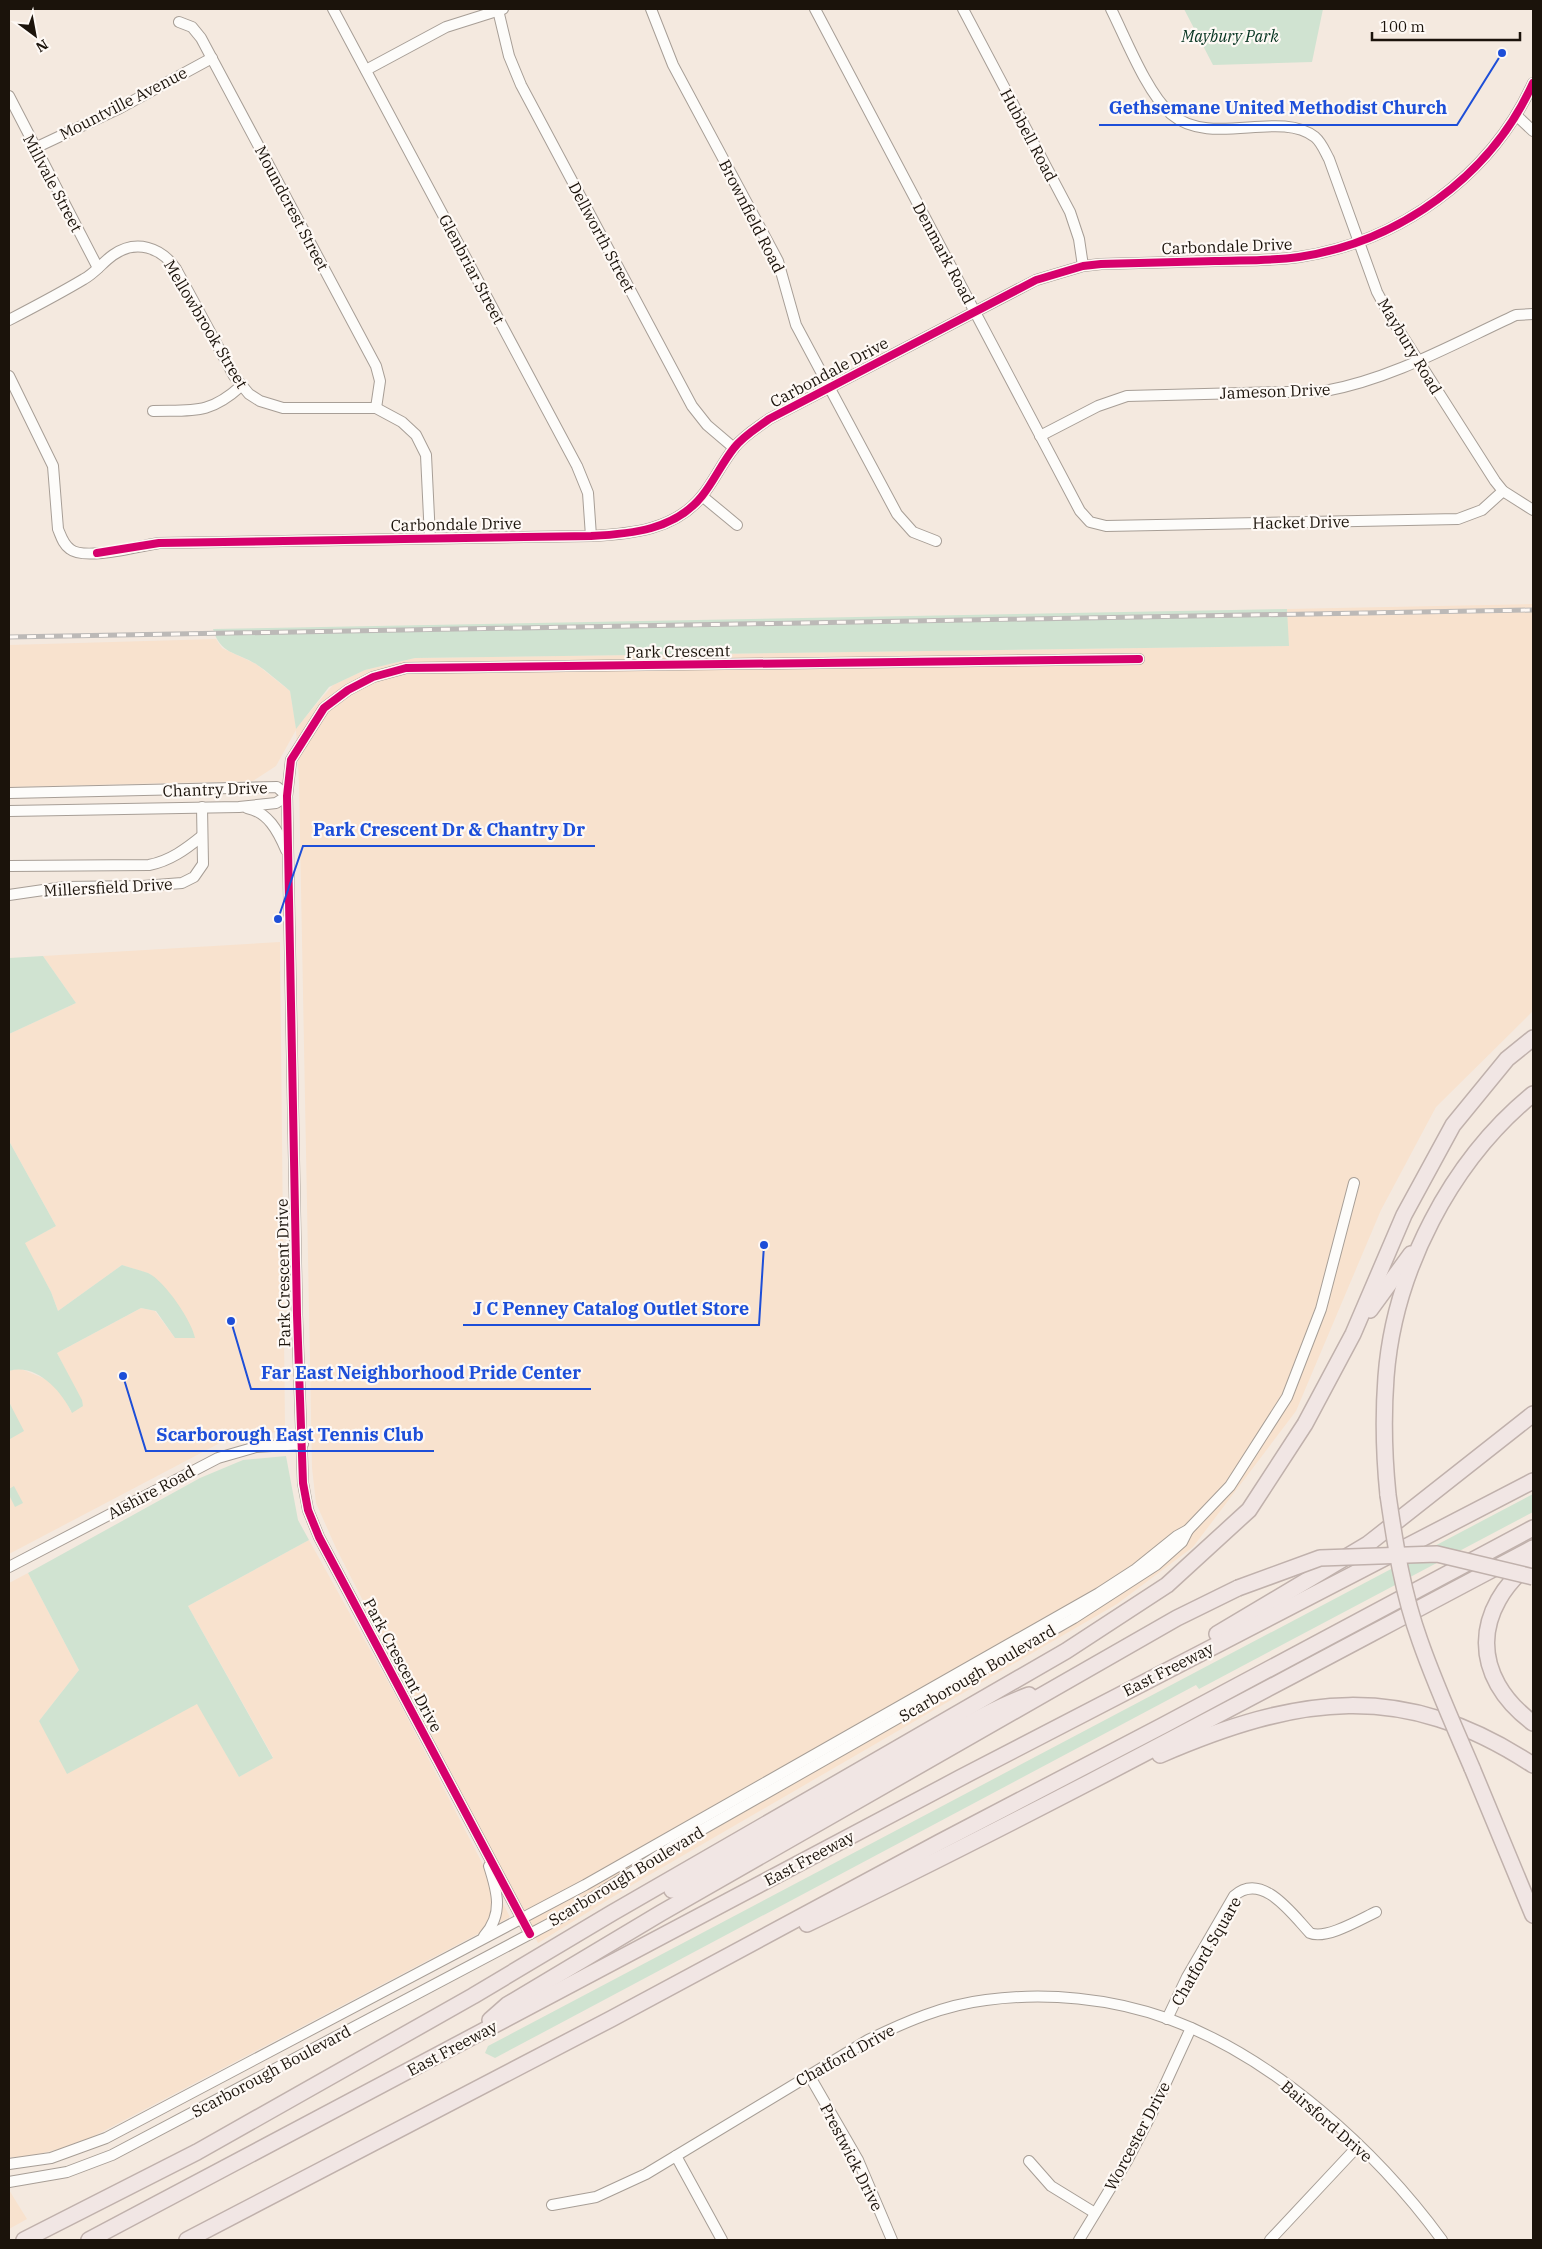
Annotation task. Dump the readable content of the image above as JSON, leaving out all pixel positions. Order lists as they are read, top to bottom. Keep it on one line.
{"streets":{"highway":["East Freeway"],"street":["Mountville Avenue","Hubbell Road","Millvale Street","Moundcrest Street","Brownfield Road","Dellworth Street","Carbondale Drive","Denmark Road","Glenbriar Street","Mellowbrook Street","Maybury Road","Jameson Drive","Hacket Drive","Park Crescent","Chantry Drive","Millersfield Drive","Park Crescent Drive","Alshire Road","Scarborough Boulevard","Chatford Square","Chatford Drive","Bairsford Drive","Worcester Drive","Prestwick Drive"]},"crossings":[["Mountville Avenue","Millvale Street"],["Mountville Avenue","Moundcrest Street"],["Hubbell Road","Carbondale Drive"],["Millvale Street","Mellowbrook Street"],["Moundcrest Street","Mellowbrook Street"],["Brownfield Road","Carbondale Drive"],["Dellworth Street","Carbondale Drive"],["Carbondale Drive","Denmark Road"],["Carbondale Drive","Glenbriar Street"],["Carbondale Drive","Mellowbrook Street"],["Carbondale Drive","Maybury Road"],["Denmark Road","Jameson Drive"],["Denmark Road","Hacket Drive"],["Maybury Road","Jameson Drive"],["Maybury Road","Hacket Drive"],["Park Crescent","Chantry Drive"],["Park Crescent","Park Crescent Drive"],["Chantry Drive","Millersfield Drive"],["Chantry Drive","Park Crescent Drive"],["Park Crescent Drive","Alshire Road"],["Park Crescent Drive","Scarborough Boulevard"],["Chatford Square","Chatford Drive"],["Chatford Drive","Bairsford Drive"],["Chatford Drive","Worcester Drive"],["Chatford Drive","Prestwick Drive"],["Bairsford Drive","Worcester Drive"]],"parks":["Maybury Park"],"places":["Gethsemane United Methodist Church","Park Crescent Dr & Chantry Dr","J C Penney Catalog Outlet Store","Far East Neighborhood Pride Center","Scarborough East Tennis Club"],"scale_bar":"100 m","north":"bottom right"}
